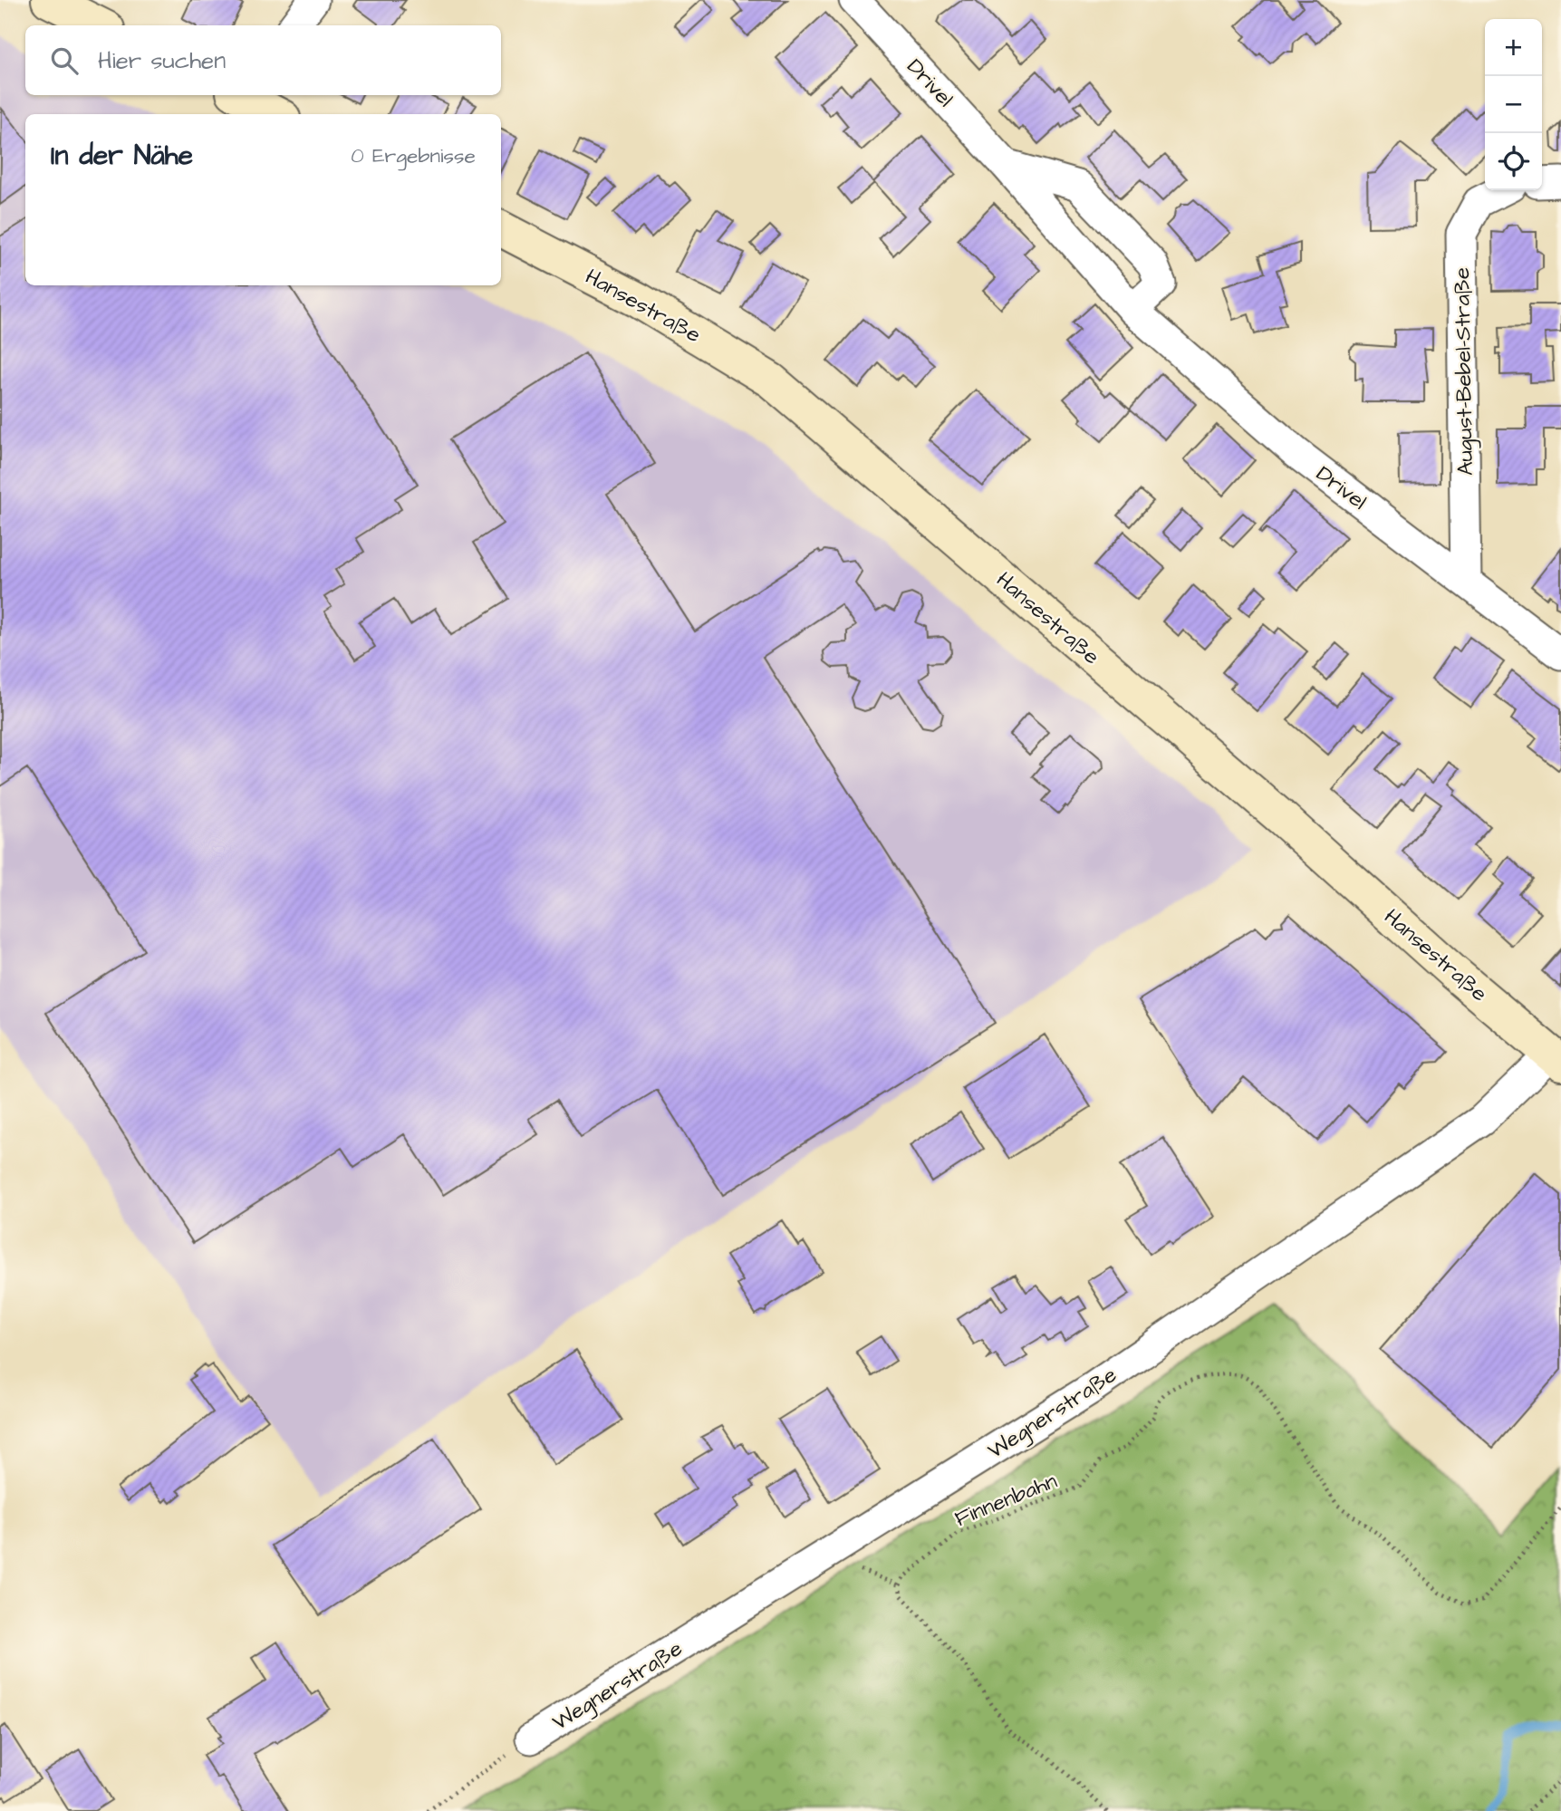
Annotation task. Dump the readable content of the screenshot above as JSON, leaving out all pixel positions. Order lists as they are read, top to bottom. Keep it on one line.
{"streets":{"street":["Drivel","Hansestraße","August-Bebel-Straße","Wegnerstraße"],"path":["Finnenbahn"]},"crossings":[["Drivel","August-Bebel-Straße"],["Hansestraße","Wegnerstraße"]],"page":{"map_buttons":["+","−"],"search":"Hier suchen","heading":["In der Nähe","0 Ergebnisse"]}}
